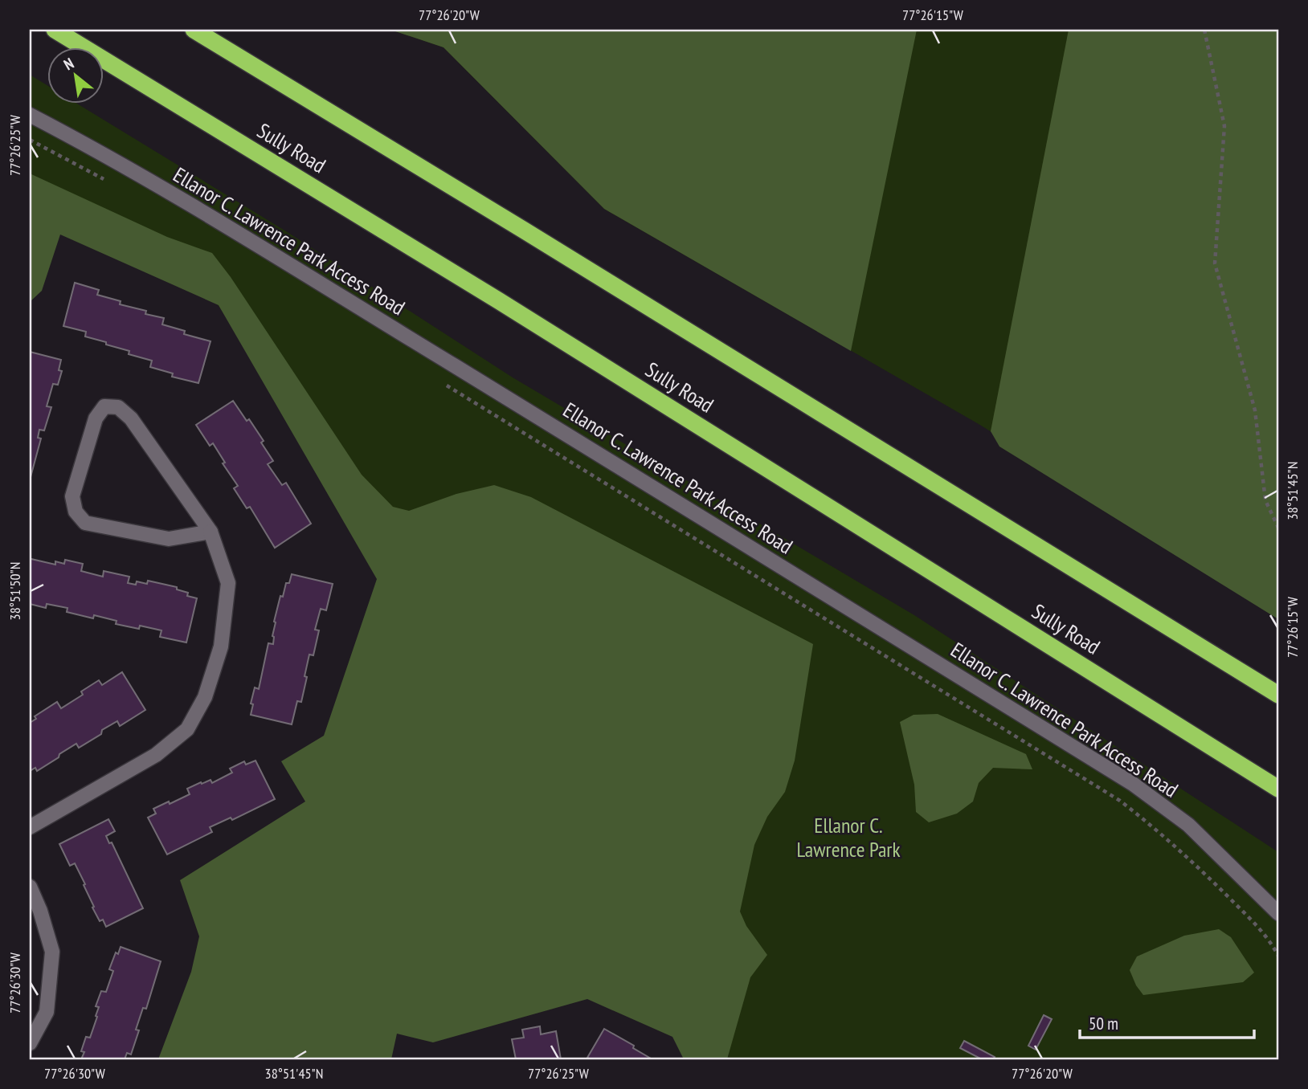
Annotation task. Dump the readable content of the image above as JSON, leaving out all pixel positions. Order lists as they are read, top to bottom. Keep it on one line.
{"streets":{"highway":["Sully Road"],"street":["Ellanor C. Lawrence Park Access Road"]},"parks":["Ellanor C. Lawrence Park"],"scale_bar":"50 m","north":"top left","coordinates":["77°26'20\"W","77°26'15\"W","77°26'25\"W","38°51'45\"N","38°51'50\"N","77°26'30\"W"]}
